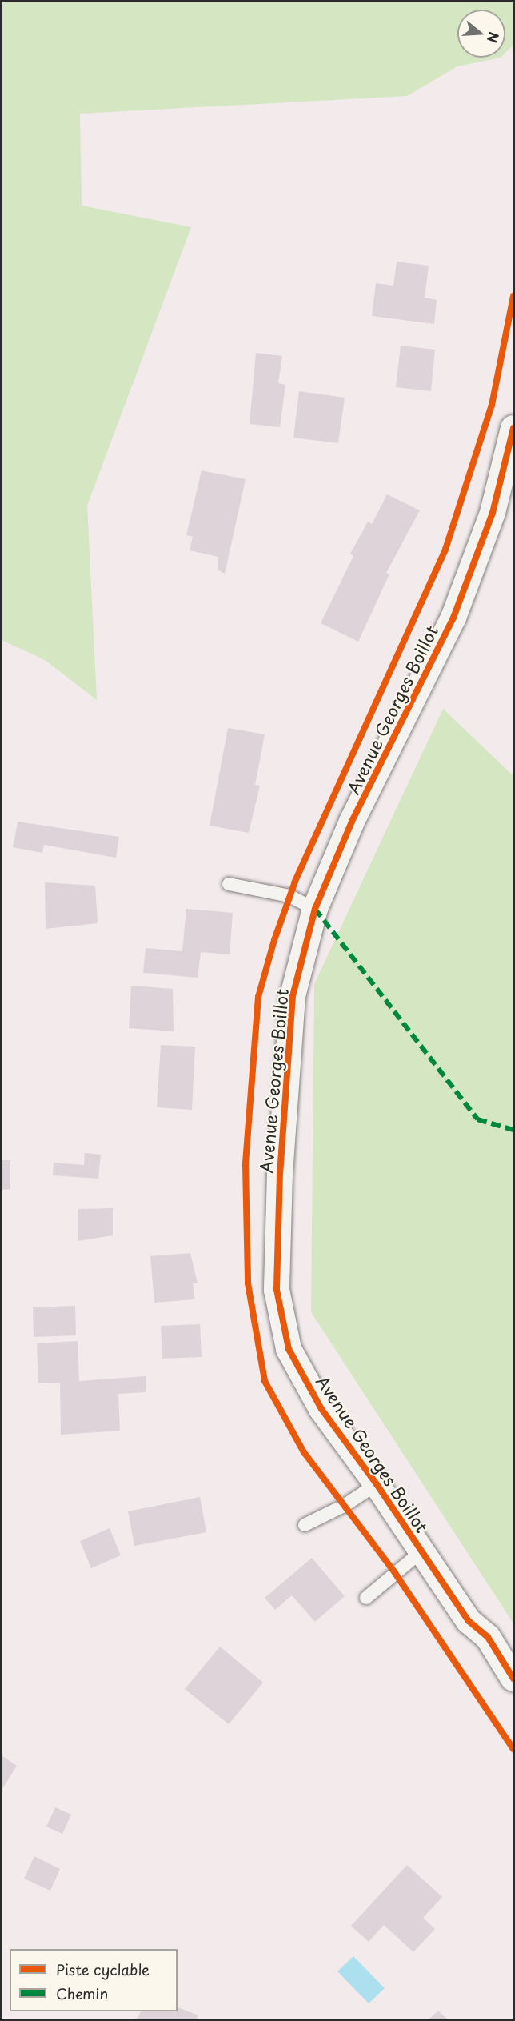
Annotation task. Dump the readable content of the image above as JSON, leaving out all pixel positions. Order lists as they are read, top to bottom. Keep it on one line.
{"streets":{"street":["Avenue Georges Boillot"]},"legend":["Piste cyclable","Chemin"],"north":"right"}
